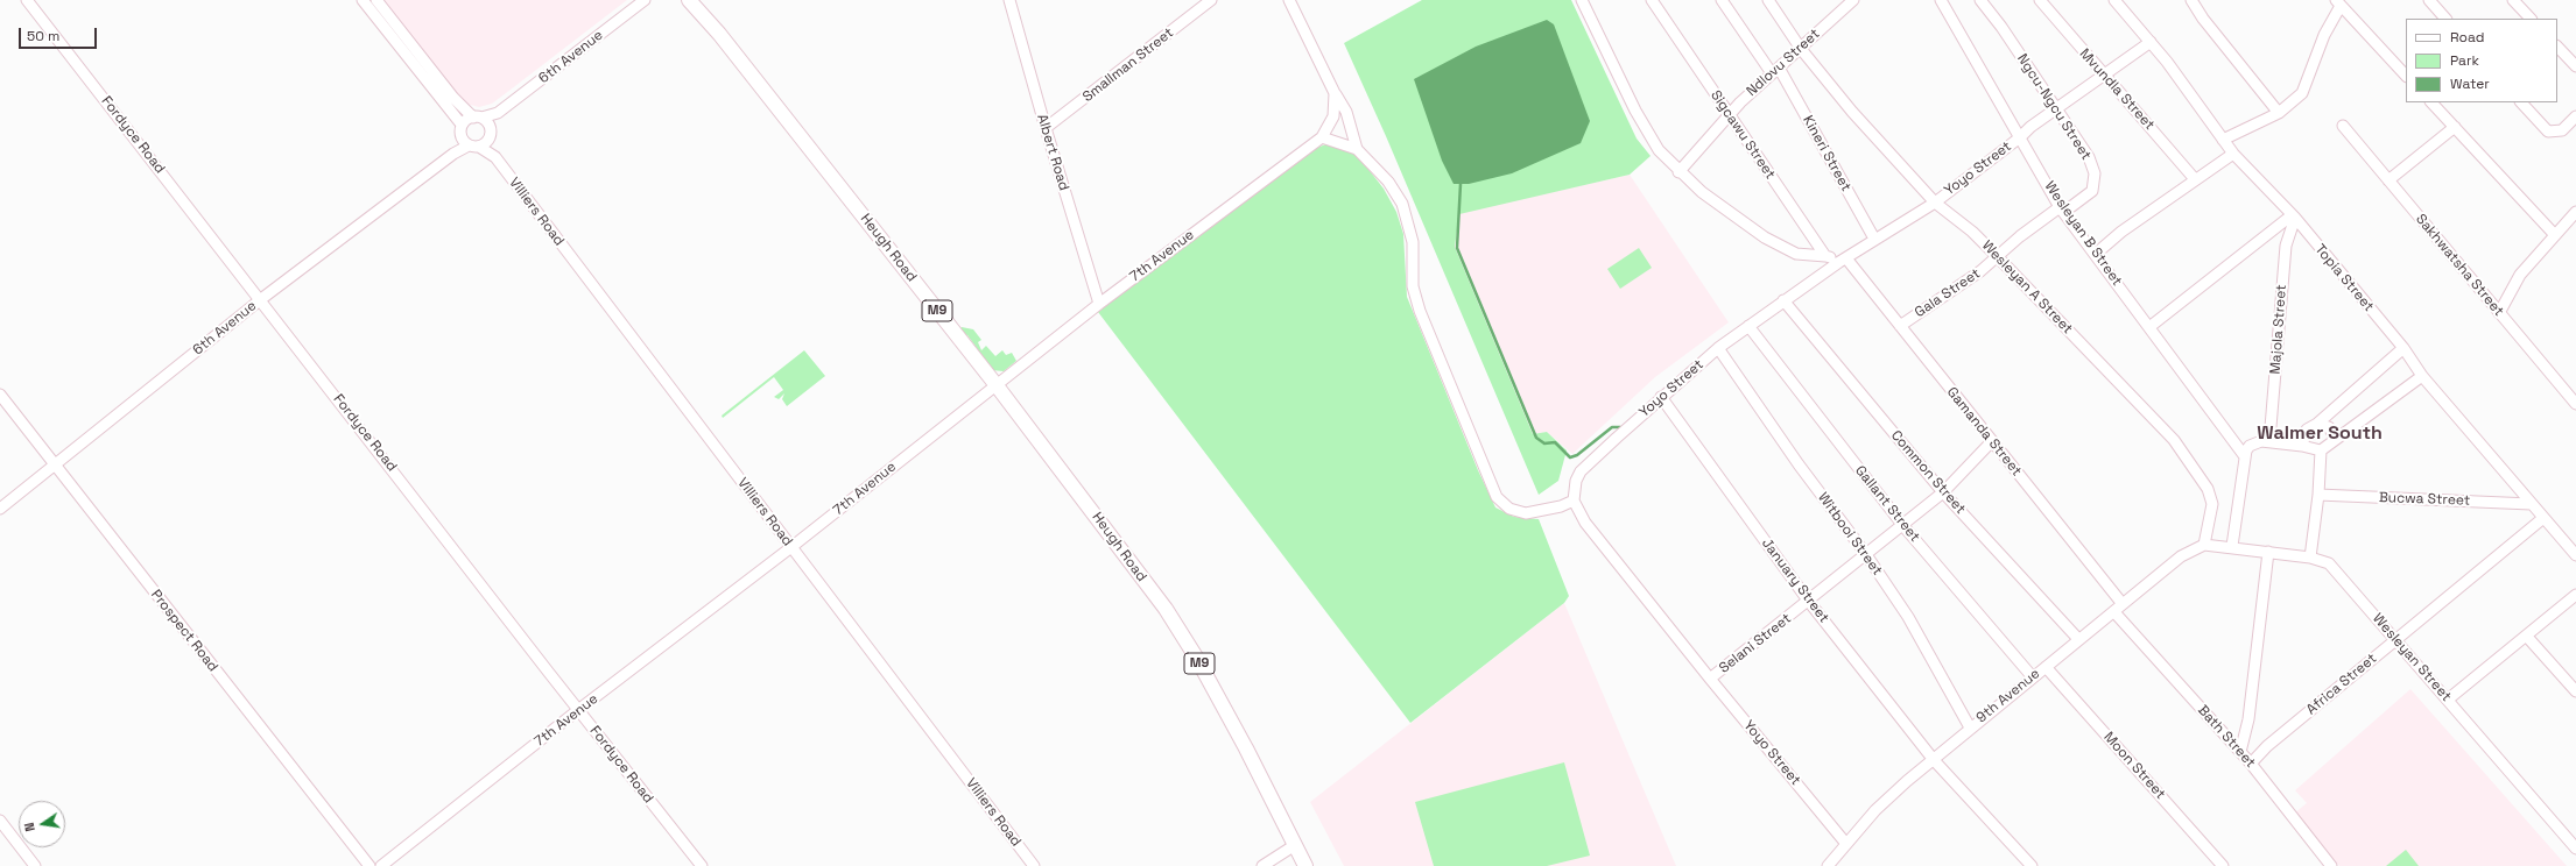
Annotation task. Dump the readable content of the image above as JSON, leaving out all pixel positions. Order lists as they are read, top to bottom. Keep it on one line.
{"streets":{"main road":["Heugh Road","M9"],"street":["6th Avenue","Ndlovu Street","Smallman Street","Mvundla Street","Ngcu-Ngcu Street","Fordyce Road","Sigcawu Street","Albert Road","Kineri Street","Yoyo Street","Villiers Road","Wesleyan B Street","7th Avenue","Sakhwatsha Street","Topia Street","Wesleyan A Street","Gala Street","Majola Street","Gamanda Street","Common Street","Bucwa Street","Gallant Street","Witbooi Street","January Street","Prospect Road","Selani Street","Wesleyan Street","Africa Street","9th Avenue","Bath Street","Moon Street"]},"crossings":[["6th Avenue","Fordyce Road"],["6th Avenue","Villiers Road"],["6th Avenue","Prospect Road"],["Ndlovu Street","Sigcawu Street"],["Ndlovu Street","Kineri Street"],["Ndlovu Street","Wesleyan A Street"],["Smallman Street","Albert Road"],["Mvundla Street","Yoyo Street"],["Ngcu-Ngcu Street","Yoyo Street"],["Ngcu-Ngcu Street","Wesleyan B Street"],["Ngcu-Ngcu Street","Gala Street"],["Fordyce Road","7th Avenue"],["Albert Road","7th Avenue"],["Kineri Street","Yoyo Street"],["Yoyo Street","Wesleyan B Street"],["Yoyo Street","Topia Street"],["Yoyo Street","Wesleyan A Street"],["Yoyo Street","Gamanda Street"],["Yoyo Street","Common Street"],["Yoyo Street","Gallant Street"],["Yoyo Street","Witbooi Street"],["Yoyo Street","January Street"],["Yoyo Street","Selani Street"],["Yoyo Street","9th Avenue"],["Villiers Road","7th Avenue"],["Wesleyan B Street","Gala Street"],["Heugh Road","7th Avenue"],["Topia Street","Majola Street"],["Topia Street","Bucwa Street"],["Topia Street","Africa Street"],["Wesleyan A Street","Gala Street"],["Wesleyan A Street","Wesleyan Street"],["Wesleyan A Street","9th Avenue"],["Gala Street","Gamanda Street"],["Gamanda Street","Selani Street"],["Gamanda Street","9th Avenue"],["Gamanda Street","Bath Street"],["Common Street","Selani Street"],["Common Street","9th Avenue"],["Gallant Street","Selani Street"],["Gallant Street","9th Avenue"],["Witbooi Street","Selani Street"],["Witbooi Street","9th Avenue"],["January Street","Selani Street"],["January Street","9th Avenue"],["Wesleyan Street","Africa Street"],["Wesleyan Street","9th Avenue"],["Africa Street","Bath Street"],["9th Avenue","Bath Street"],["9th Avenue","Moon Street"]],"districts":["Walmer South"],"legend":["Road","Park","Water"],"scale_bar":"50 m","north":"left"}
